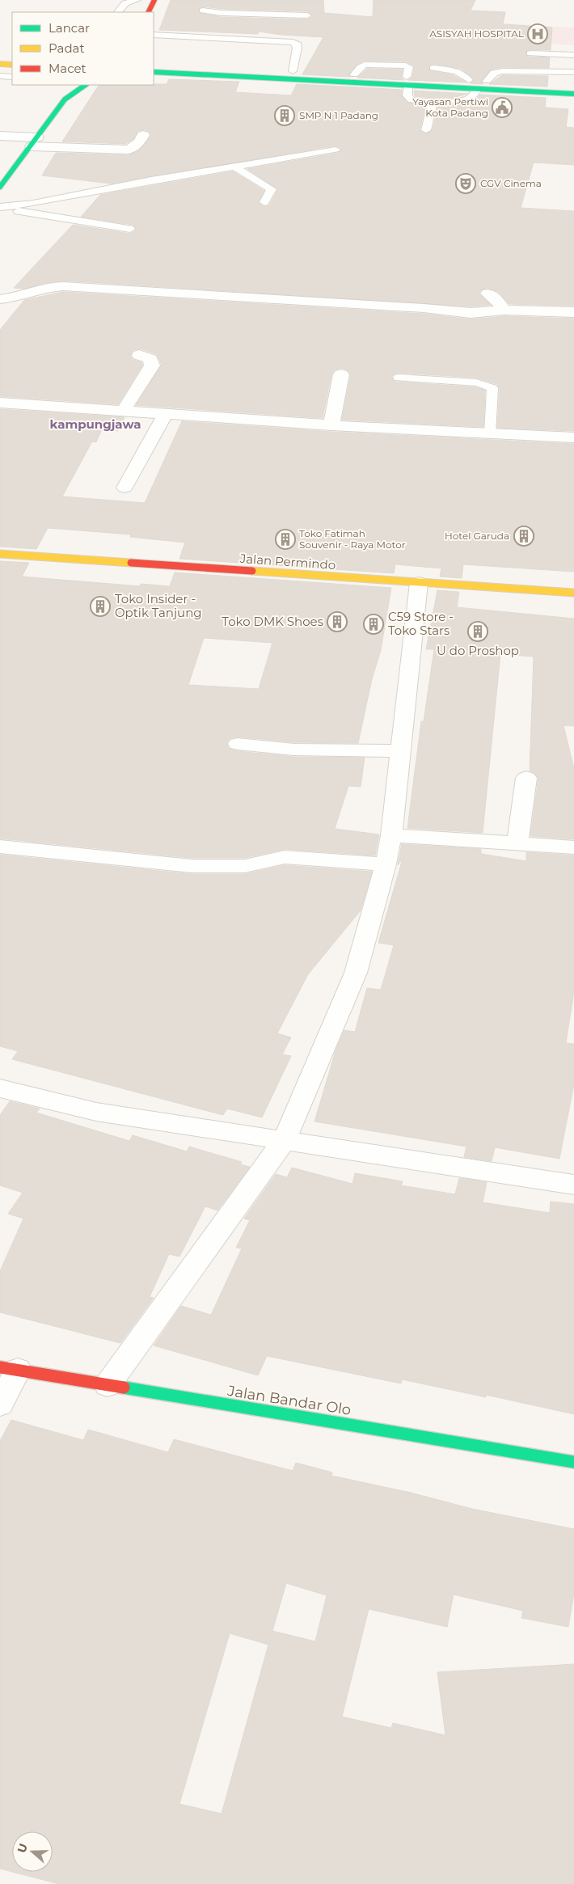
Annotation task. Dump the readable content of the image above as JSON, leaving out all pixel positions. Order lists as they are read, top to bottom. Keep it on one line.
{"streets":{"main road":["Jalan Permindo","Jalan Bandar Olo"]},"districts":["kampungjawa"],"places":{"hospital":["ASISYAH HOSPITAL"],"public building":["Yayasan Pertiwi Kota Padang"],"building":["SMP N 1 Padang","Hotel Garuda","Toko Fatimah Souvenir - Raya Motor","Toko Insider - Optik Tanjung","Toko DMK Shoes","C59 Store - Toko Stars","U do Proshop"],"theatre":["CGV Cinema"]},"legend":["Lancar","Padat","Macet"],"north":"left"}
